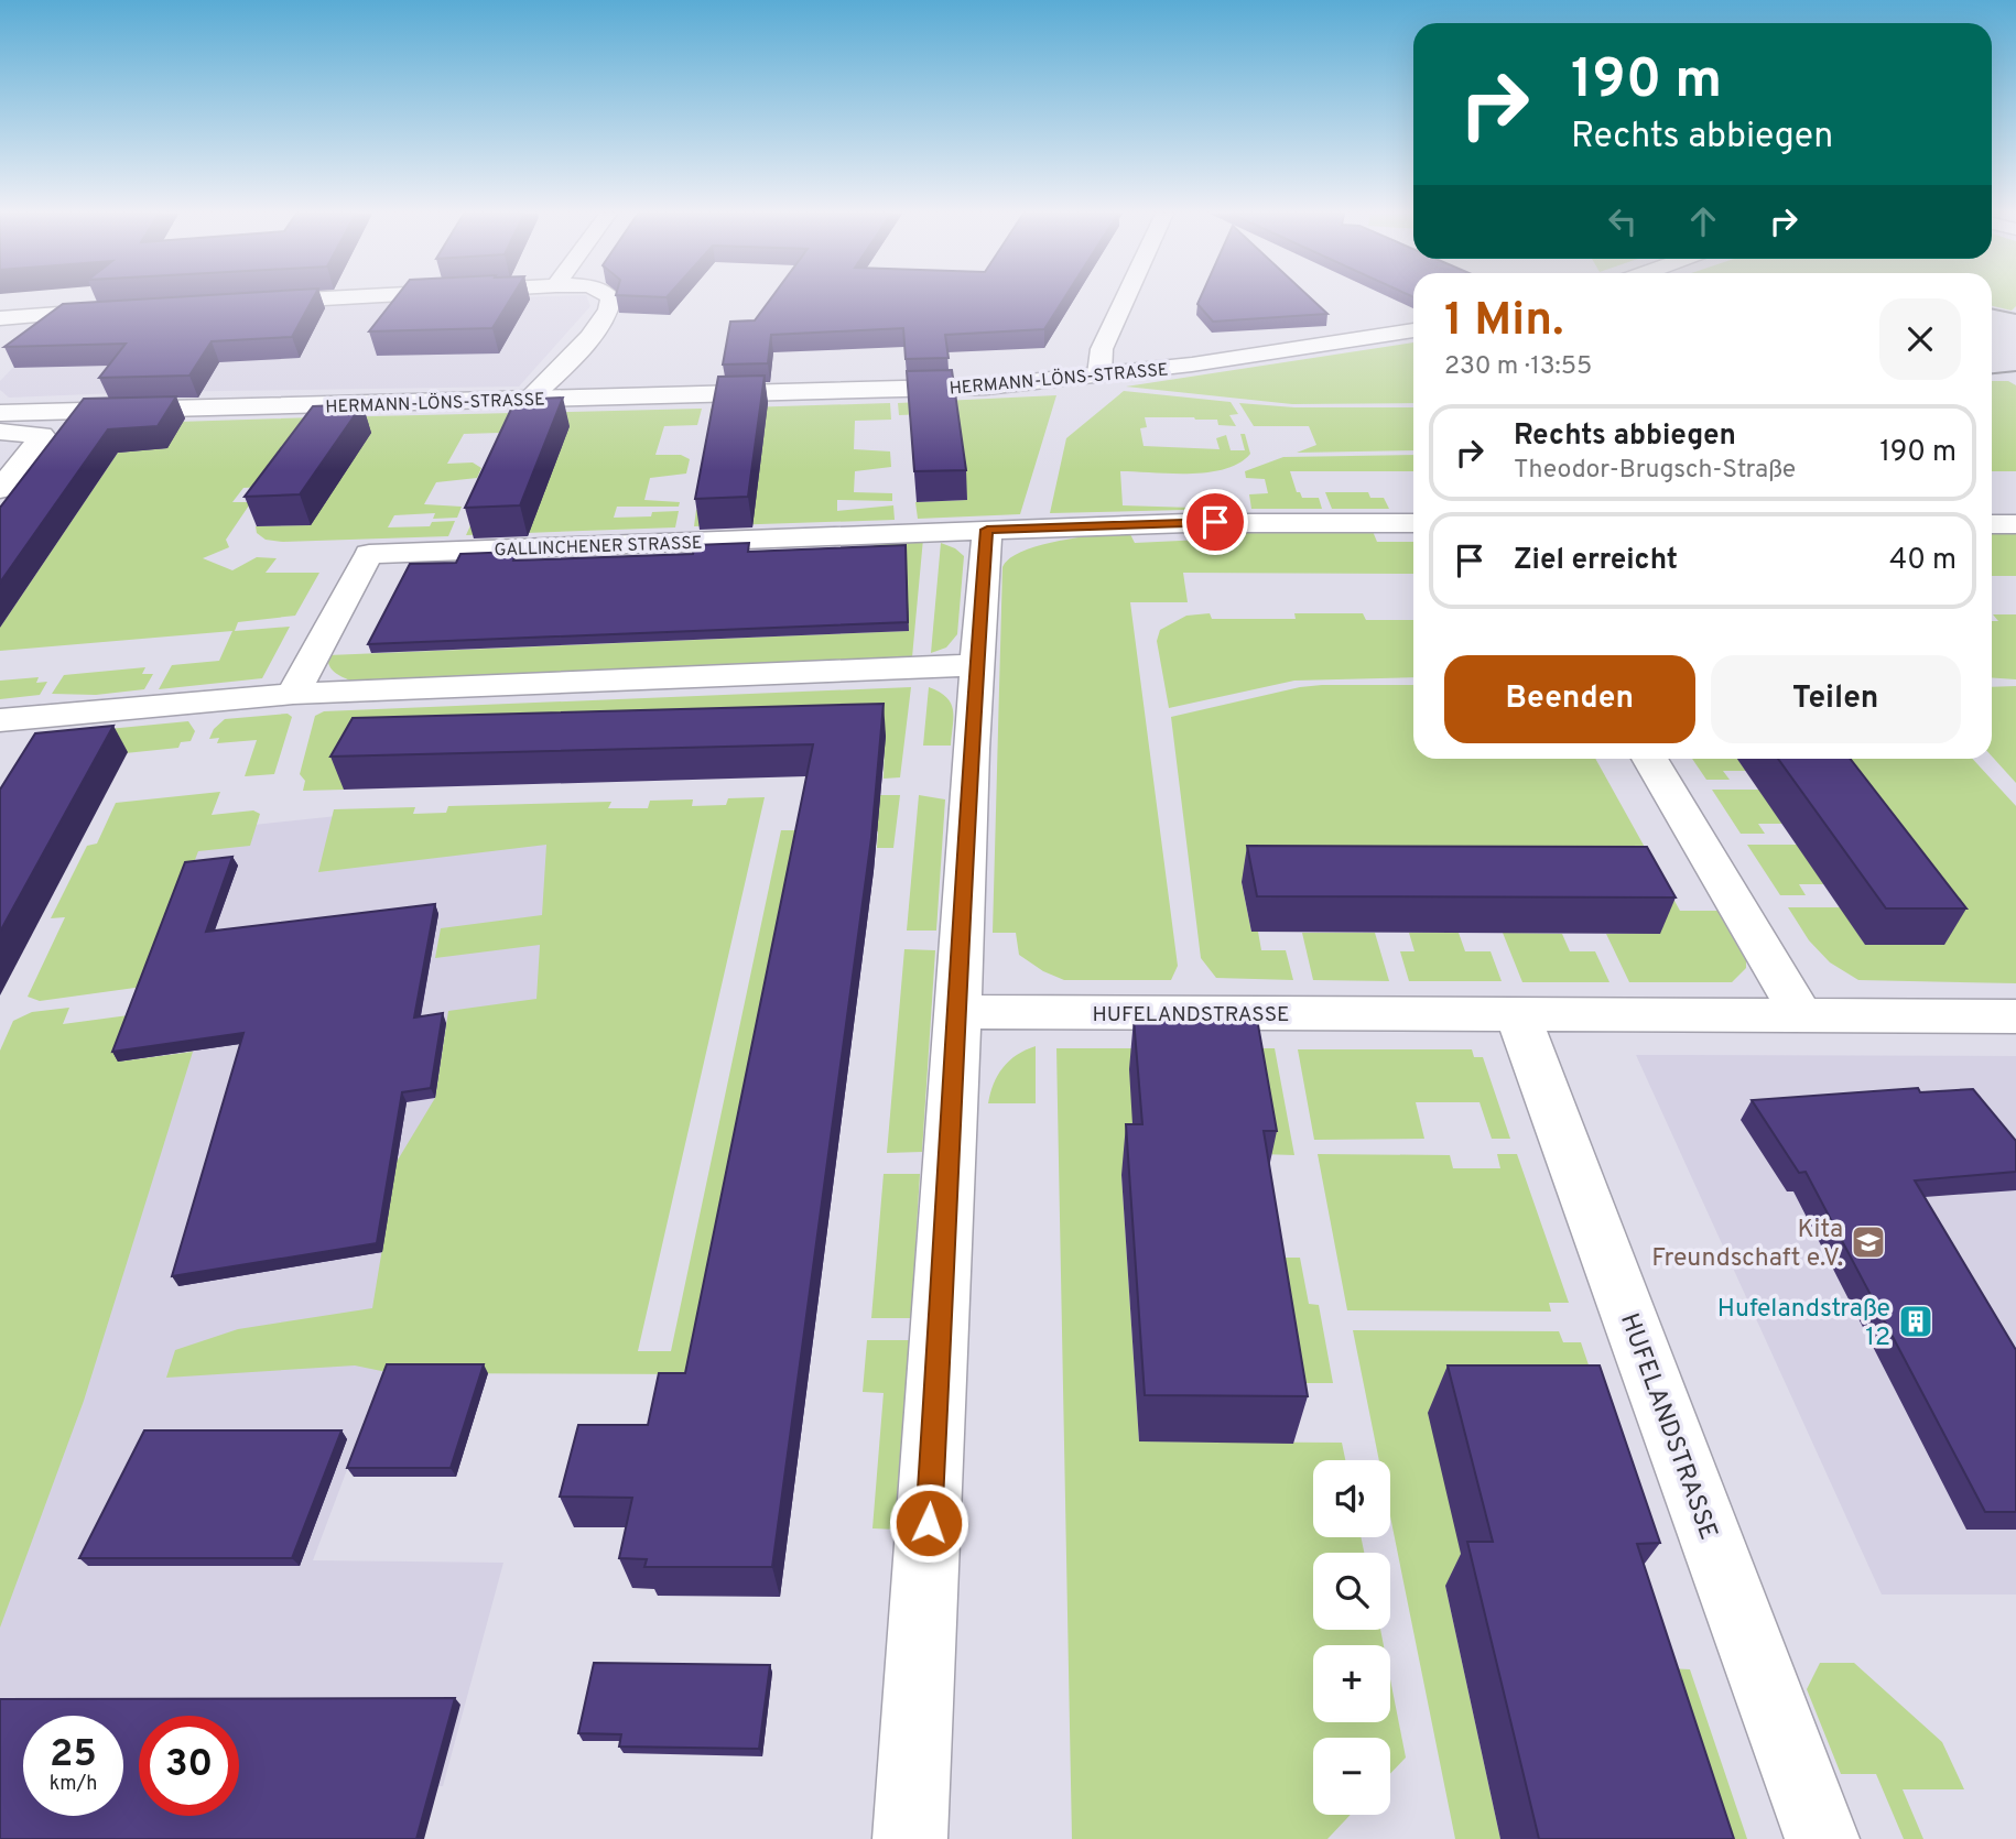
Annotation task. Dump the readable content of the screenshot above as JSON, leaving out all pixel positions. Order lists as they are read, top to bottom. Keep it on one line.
{"streets":{"street":["HERMANN-LÖNS-STRASSE","GALLINCHENER STRASSE","HUFELANDSTRASSE"]},"places":{"school or university":["Kita Freundschaft e.V."],"building":["Hufelandstraße 12"]},"page":{"turn":["190 m","Rechts abbiegen"],"heading":["1 Min.","230 m · 13:55"],"list":[{"name":"Rechts abbiegen","note":"Theodor-Brugsch-Straße","value":"190 m"},{"name":"Ziel erreicht","value":"40 m"}],"buttons":["Beenden","Teilen"],"map_buttons":["+","−"],"speed":"25 km/h","limit":"30"}}
